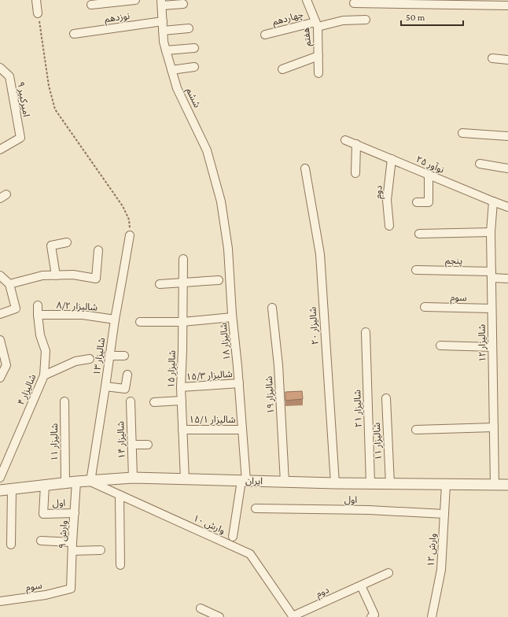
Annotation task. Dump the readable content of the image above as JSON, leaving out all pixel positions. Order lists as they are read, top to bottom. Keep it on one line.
{"streets":{"street":["نوزدهم","چهاردهم","هفتم","ششم","امیرکبیر ۹","نوآور ۲۵","دوم","پنجم","سوم","شالیزار ۸/۲","شالیزار ۲۰","شالیزار ۱۸","شالیزار ۱۲","شالیزار ۱۳","شالیزار ۱۵","شالیزار ۱۵/۳","شالیزار ۴","شالیزار ۱۹","شالیزار ۲۱","شالیزار ۱۵/۱","شالیزار ۱۴","شالیزار ۱۱","ایران","اول","وارش ۱۰","وارش ۹","وارش ۱۲"]},"crossings":[["نوزدهم","ششم"],["چهاردهم","هفتم"],["ششم","شالیزار ۱۸"],["نوآور ۲۵","دوم"],["نوآور ۲۵","شالیزار ۱۲"],["دوم","وارش ۱۰"],["پنجم","شالیزار ۱۲"],["سوم","شالیزار ۱۲"],["سوم","وارش ۹"],["شالیزار ۸/۲","شالیزار ۱۳"],["شالیزار ۸/۲","شالیزار ۴"],["شالیزار ۲۰","ایران"],["شالیزار ۱۸","شالیزار ۱۵/۳"],["شالیزار ۱۸","شالیزار ۱۵/۱"],["شالیزار ۱۸","ایران"],["شالیزار ۱۲","ایران"],["شالیزار ۱۳","ایران"],["شالیزار ۱۳","وارش ۱۰"],["شالیزار ۱۵","شالیزار ۱۵/۳"],["شالیزار ۱۵","شالیزار ۱۵/۱"],["شالیزار ۱۵","ایران"],["شالیزار ۱۹","ایران"],["شالیزار ۲۱","ایران"],["شالیزار ۱۴","ایران"],["شالیزار ۱۱","ایران"],["ایران","اول"],["ایران","وارش ۱۰"],["ایران","وارش ۹"],["ایران","وارش ۱۲"],["اول","وارش ۹"],["اول","وارش ۱۲"]],"scale_bar":"50 m"}
